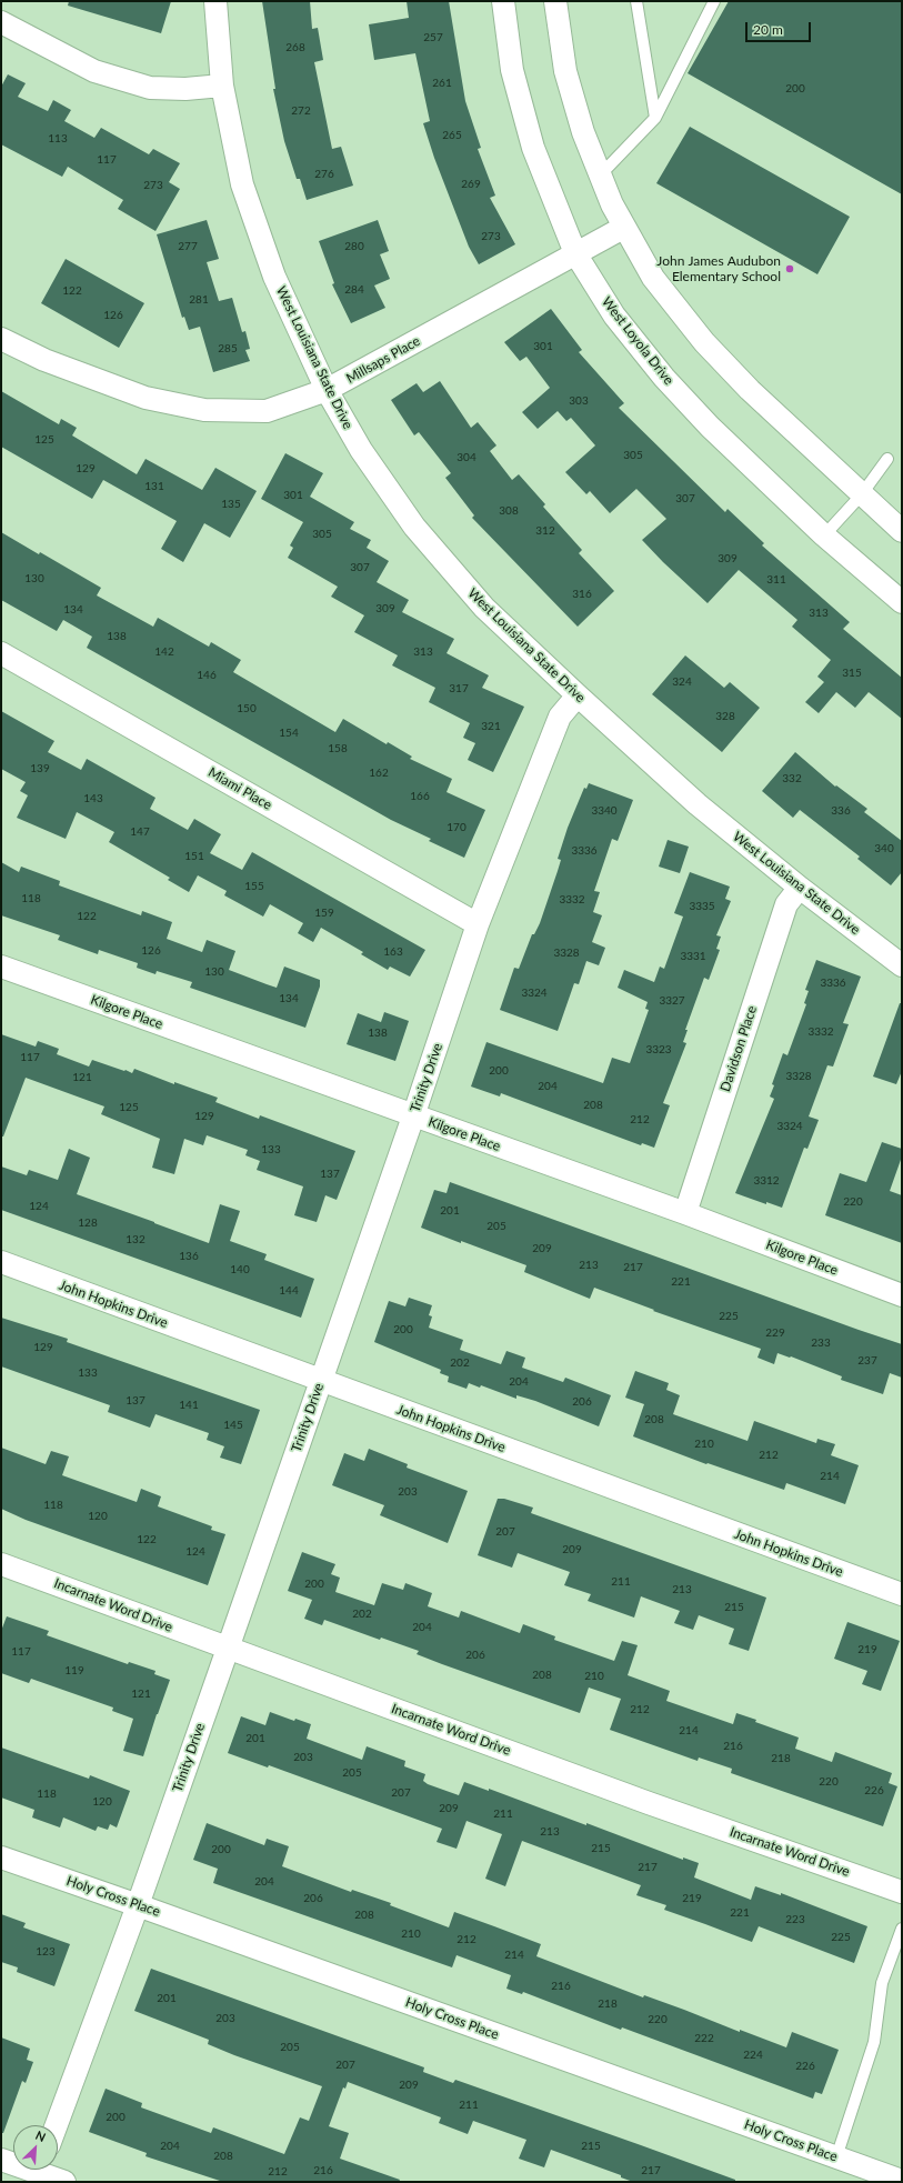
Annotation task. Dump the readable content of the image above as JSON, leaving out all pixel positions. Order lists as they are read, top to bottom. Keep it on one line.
{"streets":{"street":["West Loyola Drive","West Louisiana State Drive","Millsaps Place","Miami Place","Kilgore Place","Davidson Place","Trinity Drive","John Hopkins Drive","Incarnate Word Drive","Holy Cross Place"]},"crossings":[["West Loyola Drive","Millsaps Place"],["West Louisiana State Drive","Millsaps Place"],["West Louisiana State Drive","Davidson Place"],["West Louisiana State Drive","Trinity Drive"],["Miami Place","Trinity Drive"],["Kilgore Place","Davidson Place"],["Kilgore Place","Trinity Drive"],["Trinity Drive","John Hopkins Drive"],["Trinity Drive","Incarnate Word Drive"],["Trinity Drive","Holy Cross Place"]],"places":["John James Audubon Elementary School"],"house_numbers":["257","268","261","200","272","265","113","117","276","269","273","273","277","280","284","122","281","126","301","285","303","125","305","304","129","131","301","307","135","308","312","305","309","307","130","311","316","309","134","313","138","142","313","315","146","324","317","150","328","321","154","158","139","162","332","166","143","3340","336","170","147","340","3336","151","155","118","3332","3335","159","122","126","163","3328","3331","130","3336","3324","134","3327","3332","138","3323","117","200","3328","121","204","208","125","129","212","3324","133","137","3312","220","124","201","128","205","132","209","136","213","217","140","221","144","225","200","229","233","129","237","202","133","204","137","206","141","208","145","210","212","214","203","118","120","207","122","209","124","211","200","213","215","202","204","219","117","206","119","208","210","121","212","214","201","216","203","218","205","220","226","207","118","120","209","211","213","215","200","217","204","206","219","221","208","223","210","225","212","123","214","216","201","218","203","220","222","205","224","207","226","209","211","200","204","215","208","216","217","212"],"scale_bar":"20 m","north":"top right"}
